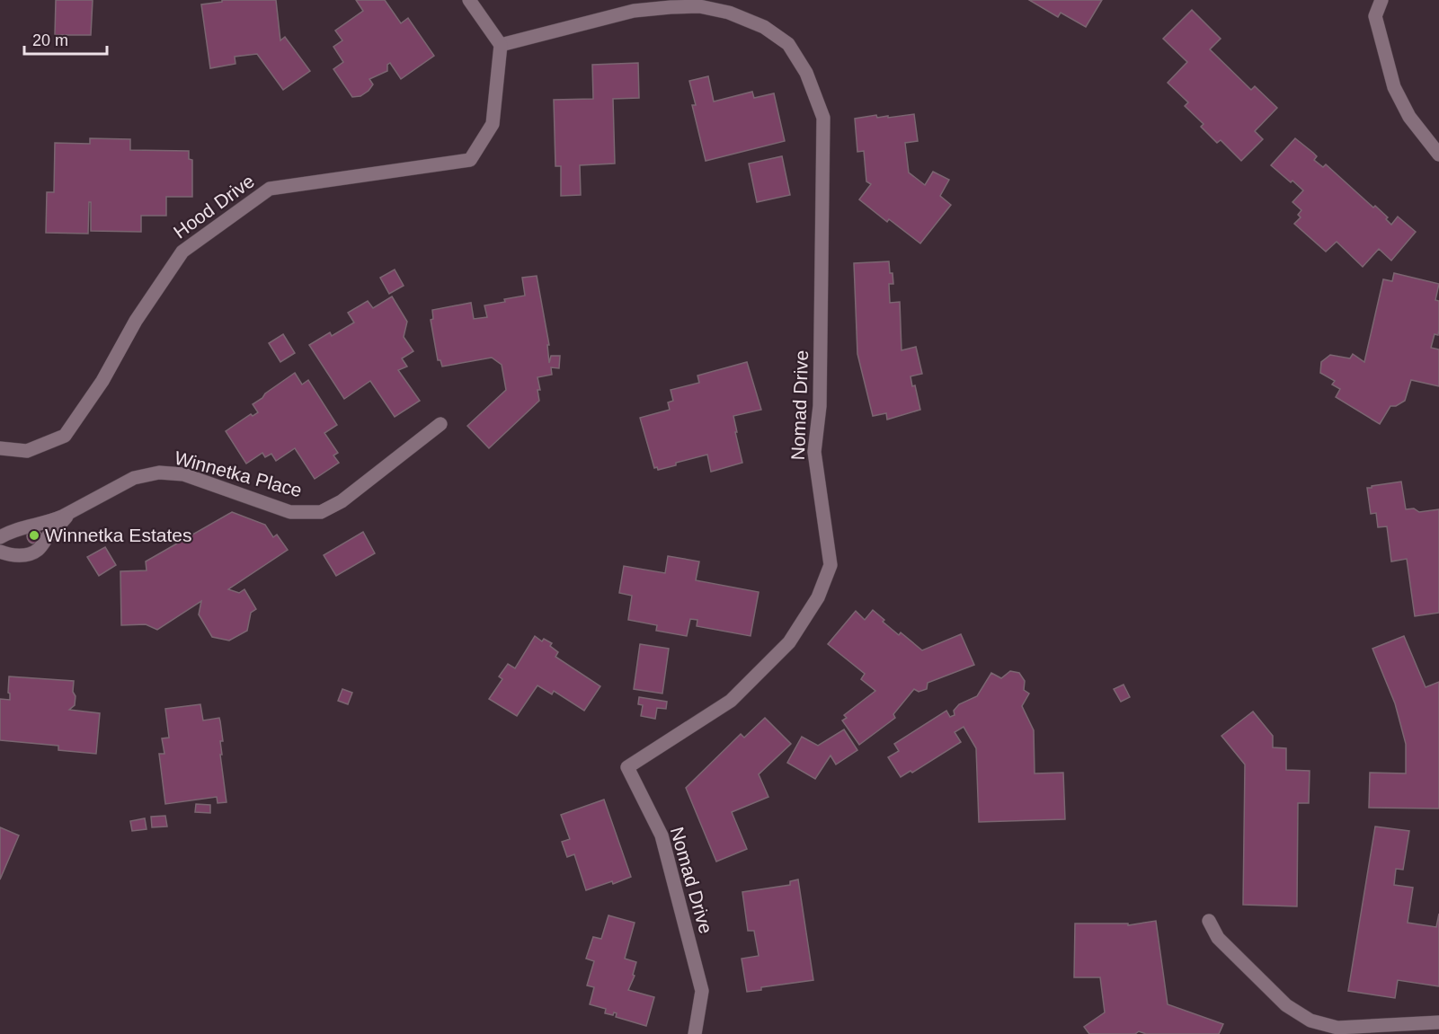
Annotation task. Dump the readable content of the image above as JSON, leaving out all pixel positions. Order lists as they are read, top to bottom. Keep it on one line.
{"streets":{"street":["Hood Drive","Nomad Drive","Winnetka Place"]},"crossings":[["Hood Drive","Nomad Drive"]],"places":["Winnetka Estates"],"scale_bar":"20 m"}
